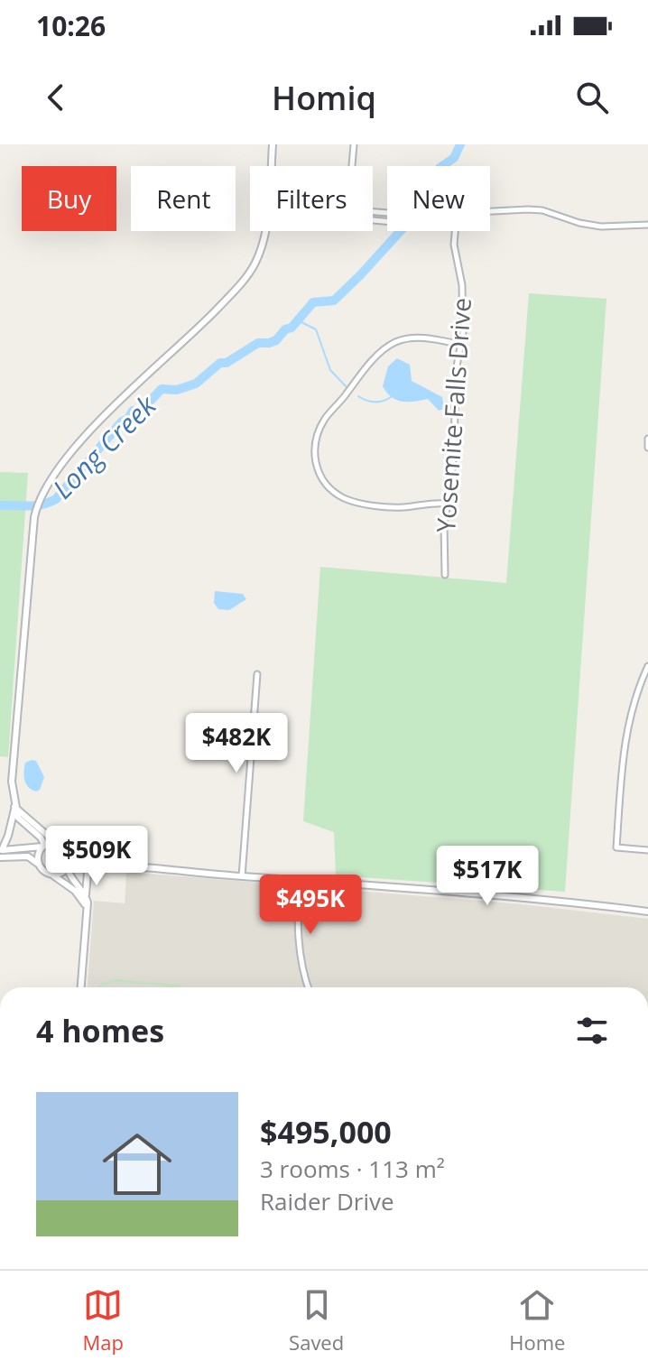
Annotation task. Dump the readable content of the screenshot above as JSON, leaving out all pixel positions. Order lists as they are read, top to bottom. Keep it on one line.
{"streets":{"street":["Yosemite Falls Drive"]},"water":["Long Creek"],"page":{"status":"10:26","header":"Homiq","chip":["Buy","Rent","Filters","New"],"price":["$482K","$509K","$517K","$495K"],"heading":"4 homes","list":[{"name":"$495,000","note":"3 rooms · 113 m² · Raider Drive"}],"tabs":["Map","Saved","Home"]}}
